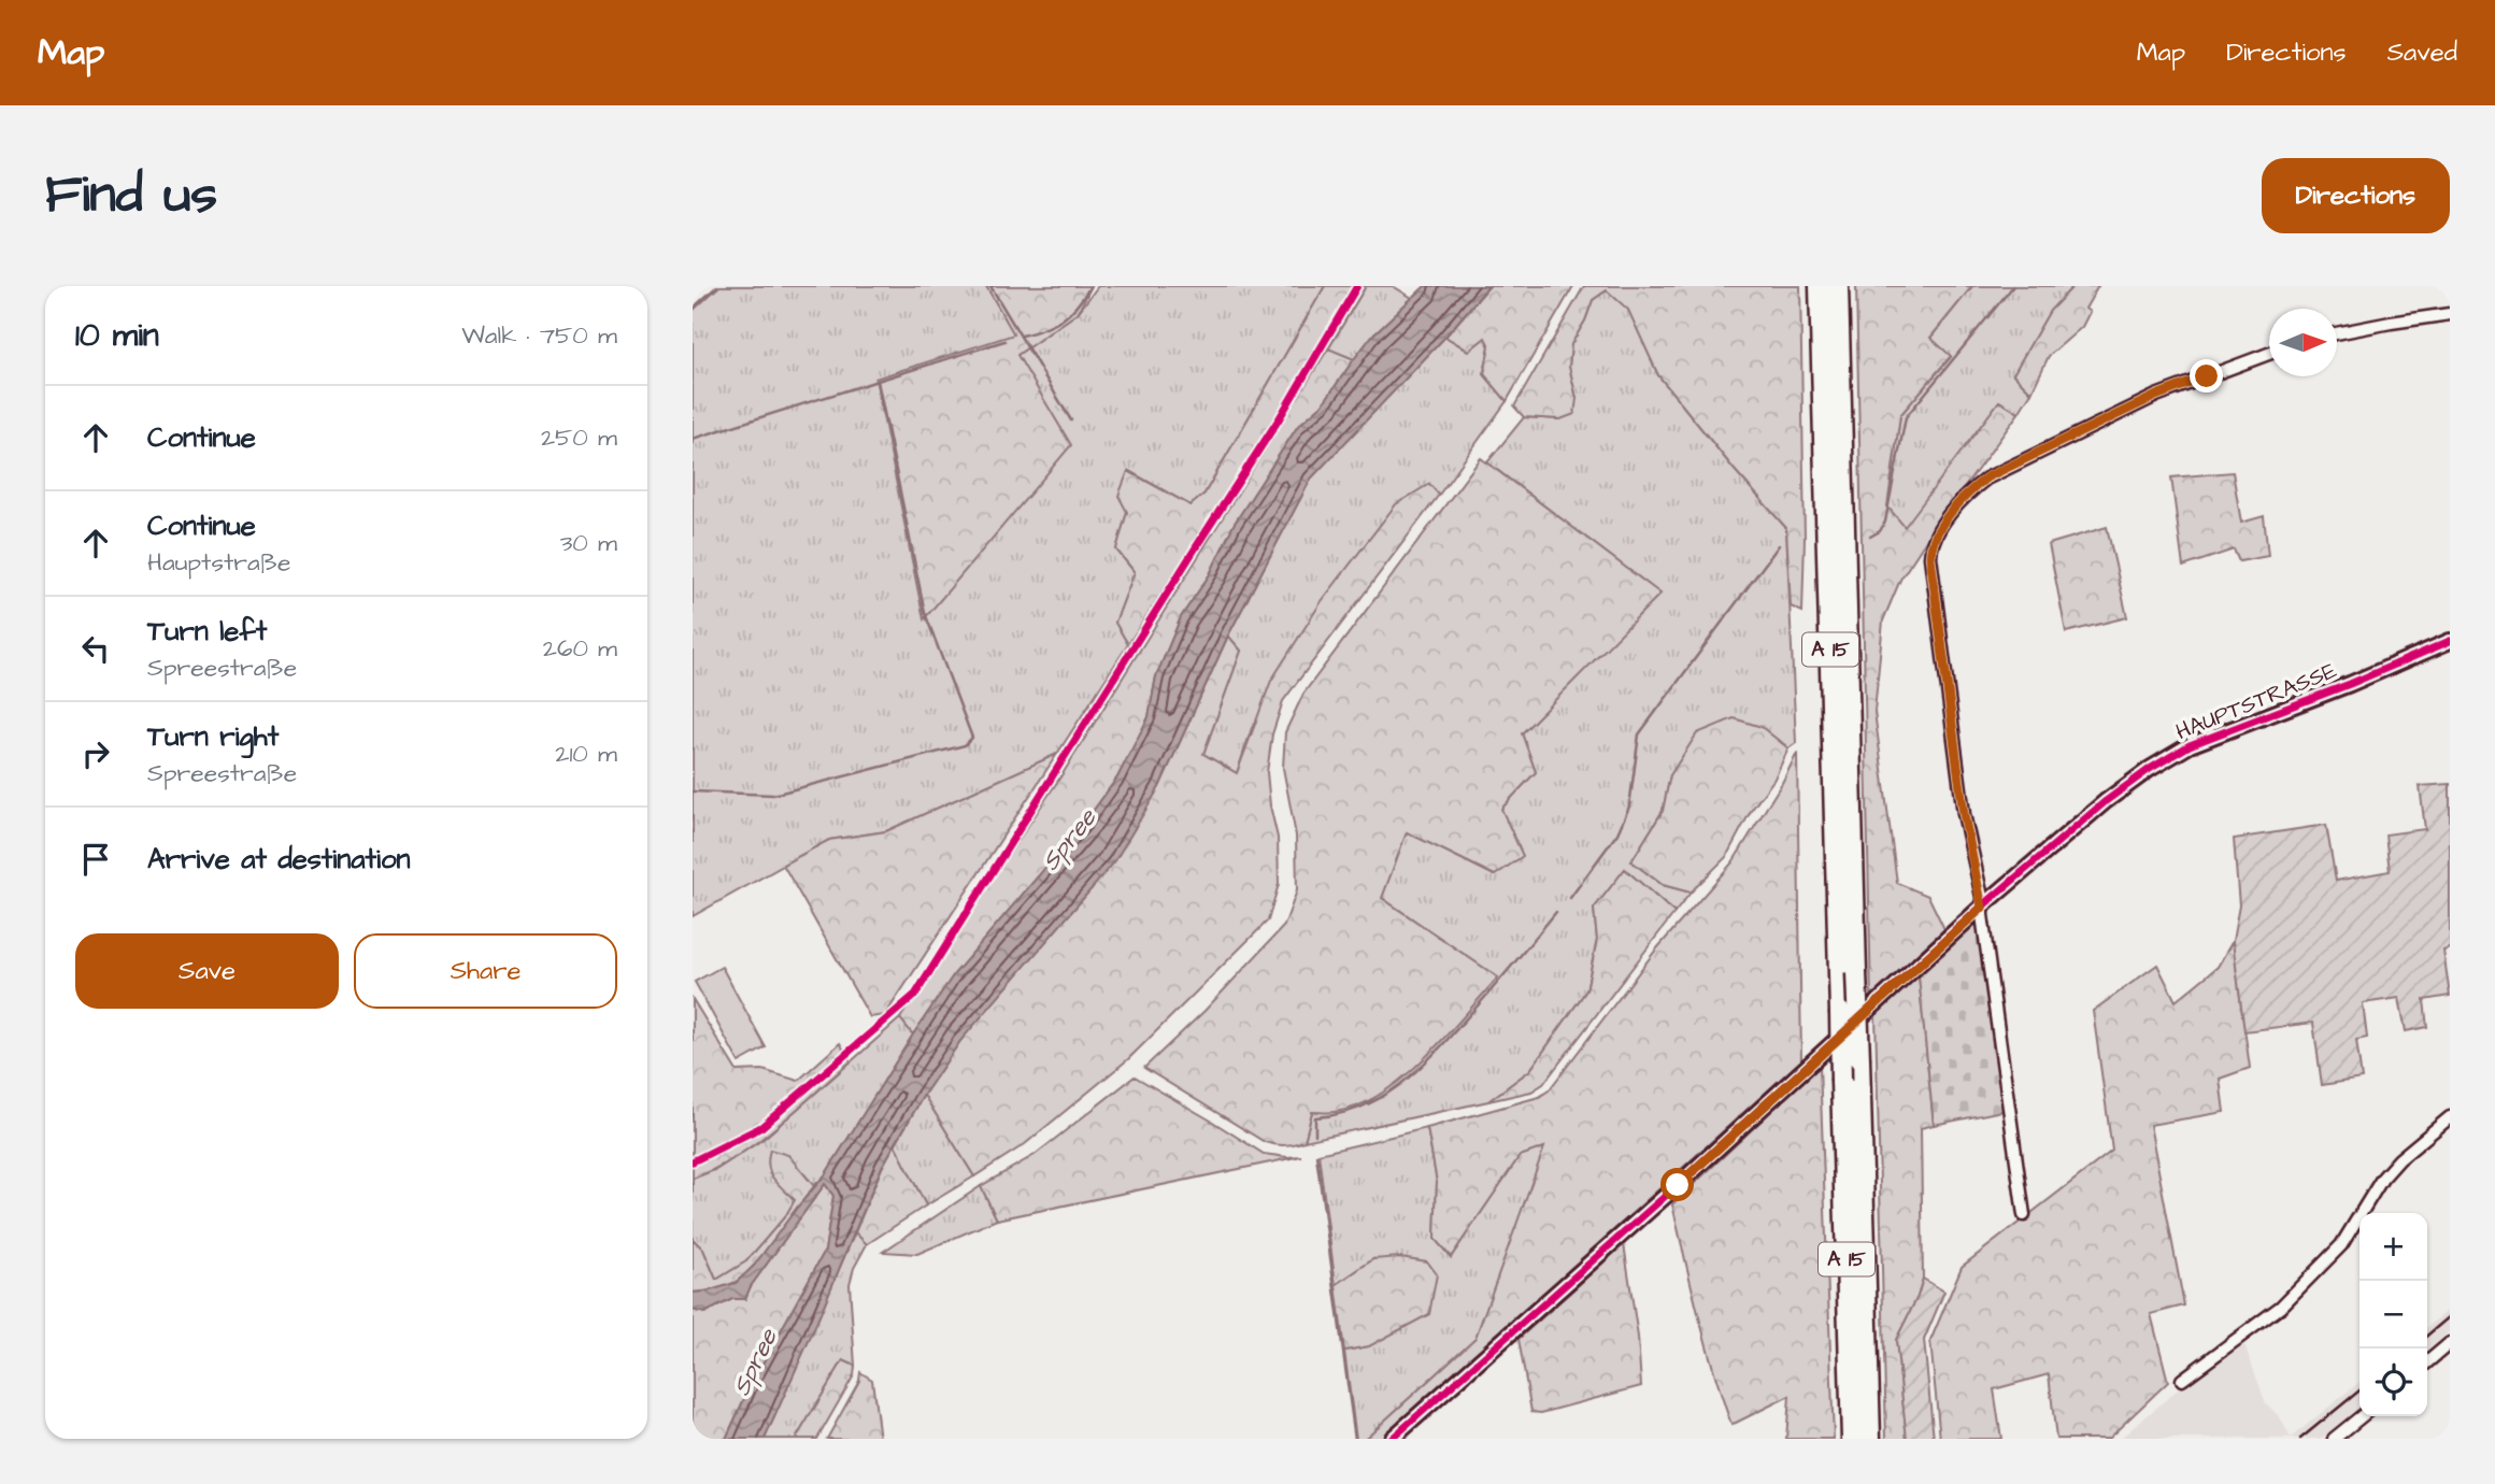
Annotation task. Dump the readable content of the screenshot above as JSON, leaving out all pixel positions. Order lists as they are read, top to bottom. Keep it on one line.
{"streets":{"highway":["A 15"],"street":["HAUPTSTRASSE"]},"water":["Spree"],"north":"right","page":{"header":"Map","nav":["Map","Directions","Saved"],"buttons":["Directions",["Save","Share"]],"title":"Find us","heading":["10 min","Walk · 750 m"],"list":[["Continue","250 m"],["Continue","Hauptstraße","30 m"],["Turn left","Spreestraße","260 m"],["Turn right","Spreestraße","210 m"],"Arrive at destination"],"map_buttons":["+","−"]}}
